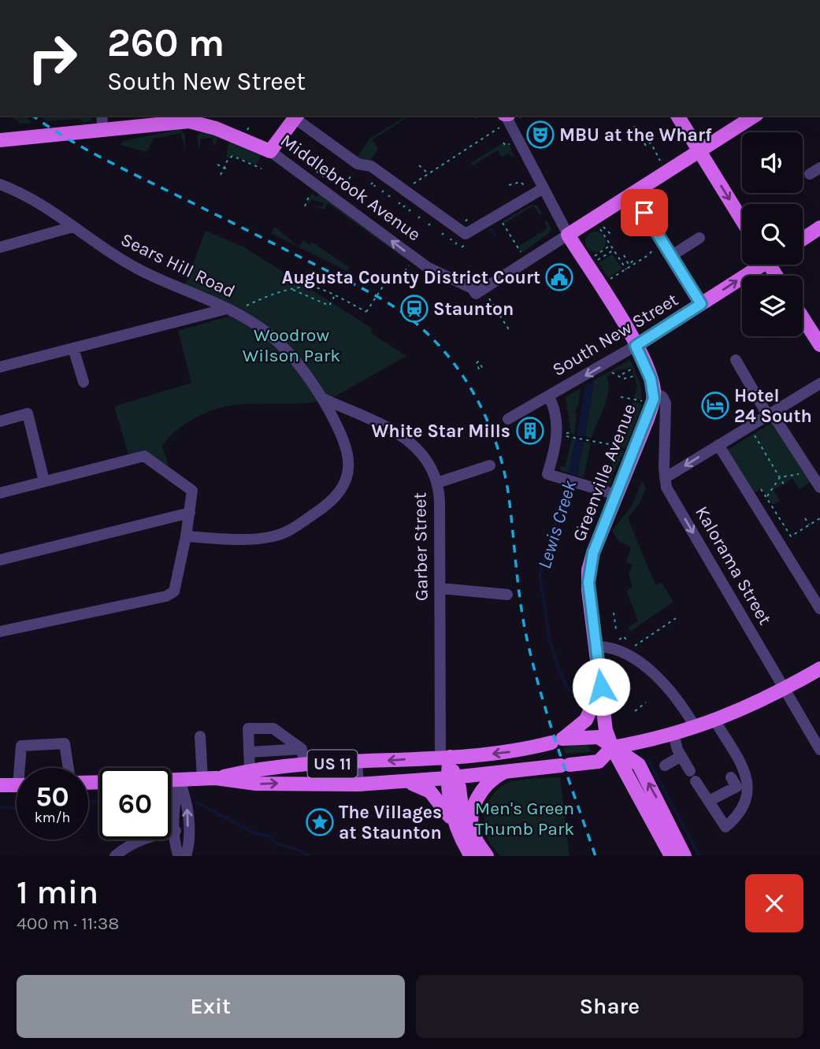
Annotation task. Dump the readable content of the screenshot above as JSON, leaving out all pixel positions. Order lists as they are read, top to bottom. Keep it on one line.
{"streets":{"main road":["Middlebrook Avenue","South New Street","Greenville Avenue","US 11"],"street":["Sears Hill Road","Garber Street","Kalorama Street"]},"crossings":[["Sears Hill Road","Garber Street"],["South New Street","Greenville Avenue"],["Greenville Avenue","Kalorama Street"],["Greenville Avenue","US 11"],["Garber Street","US 11"]],"one_way":["Middlebrook Avenue"],"water":["Lewis Creek"],"parks":["Woodrow Wilson Park","Men's Green Thumb Park"],"places":{"theatre":["MBU at the Wharf"],"public building":["Augusta County District Court"],"station":["Staunton"],"hotel":["Hotel 24 South"],"building":["White Star Mills"],"place":["The Villages at Staunton"]},"page":{"turn":["260 m","South New Street"],"speed":"50 km/h","limit":"60","heading":["1 min","400 m · 11:38"],"buttons":["Exit","Share"]}}
